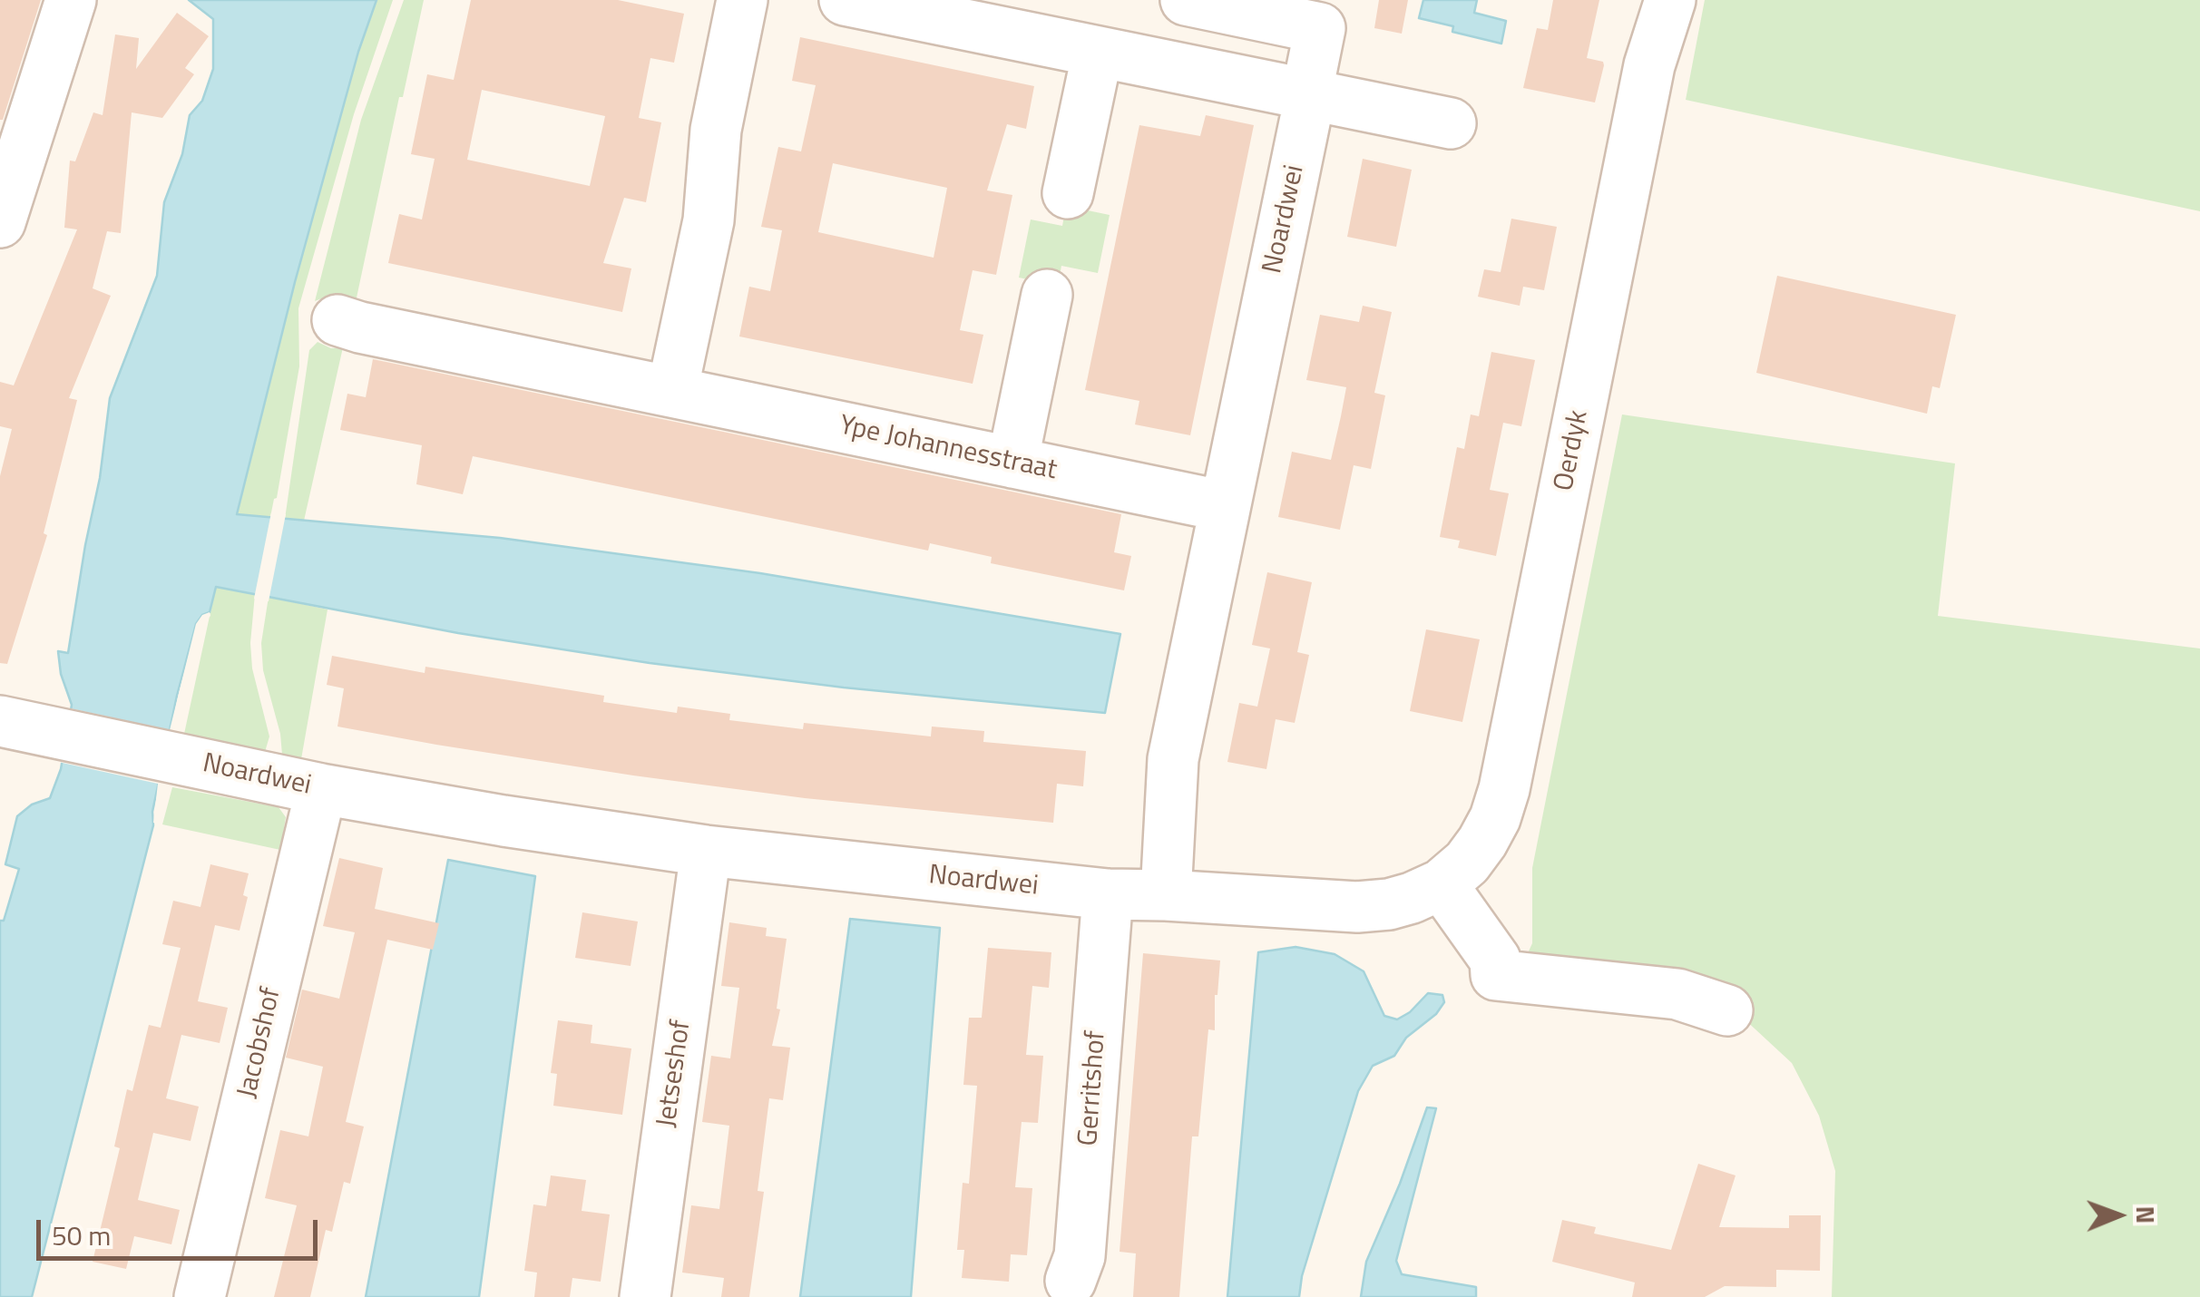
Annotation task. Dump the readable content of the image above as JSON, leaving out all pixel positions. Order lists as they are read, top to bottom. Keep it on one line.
{"streets":{"street":["Noardwei","Ype Johannesstraat","Oerdyk","Jacobshof","Jetseshof","Gerritshof"]},"crossings":[["Noardwei","Ype Johannesstraat"],["Noardwei","Oerdyk"],["Noardwei","Jacobshof"],["Noardwei","Jetseshof"],["Noardwei","Gerritshof"]],"scale_bar":"50 m","north":"right"}
